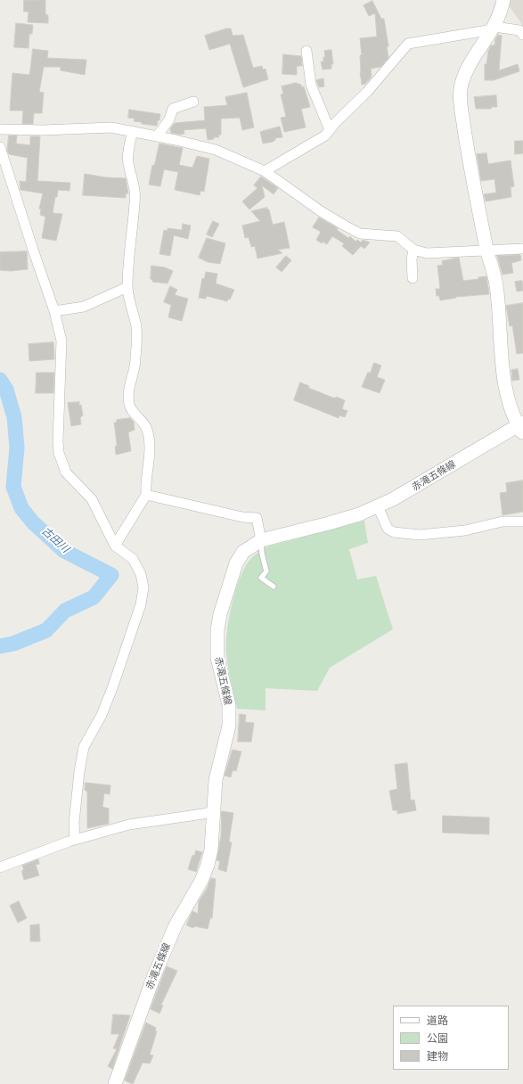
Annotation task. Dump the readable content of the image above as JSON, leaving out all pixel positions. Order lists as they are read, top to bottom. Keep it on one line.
{"streets":{"main road":["赤滝五條線"]},"water":["古田川"],"legend":["道路","公園","建物"]}
